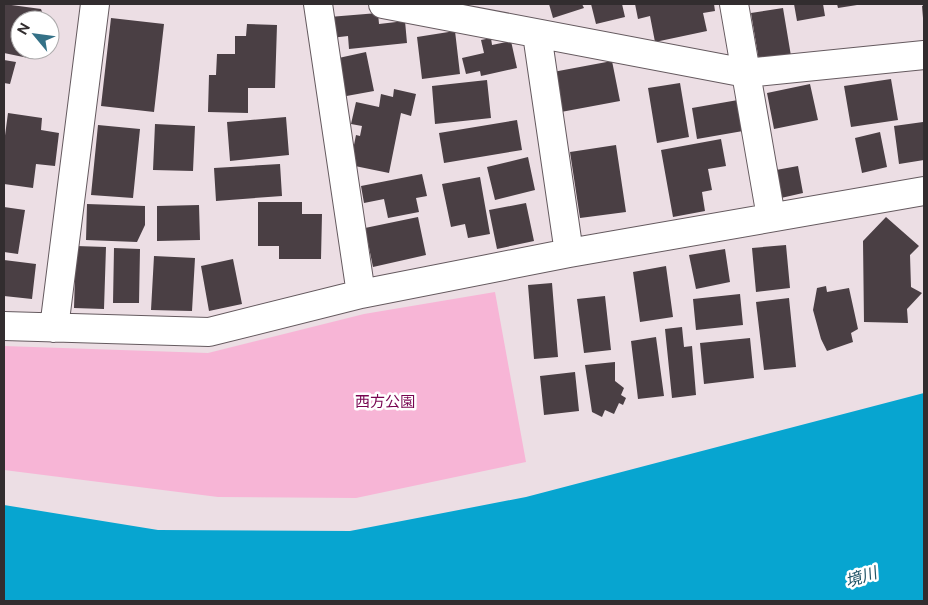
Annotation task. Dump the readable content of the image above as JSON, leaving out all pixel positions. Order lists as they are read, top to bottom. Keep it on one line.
{"water":["境川"],"parks":["西方公園"],"north":"top left"}
